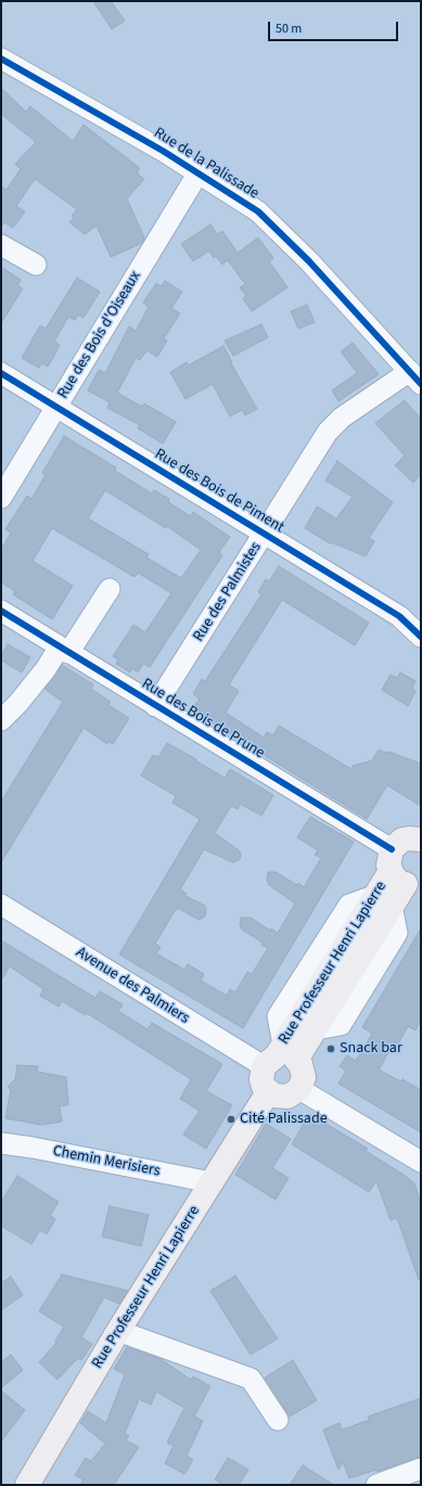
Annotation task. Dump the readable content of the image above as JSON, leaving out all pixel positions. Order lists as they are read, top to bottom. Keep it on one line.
{"streets":{"main road":["Rue Professeur Henri Lapierre"],"street":["Rue de la Palissade","Rue des Bois d'Oiseaux","Rue des Bois de Piment","Rue des Palmistes","Rue des Bois de Prune","Avenue des Palmiers","Chemin Merisiers"]},"crossings":[["Rue de la Palissade","Rue des Bois d'Oiseaux"],["Rue de la Palissade","Rue des Palmistes"],["Rue des Bois d'Oiseaux","Rue des Bois de Piment"],["Rue des Bois de Piment","Rue des Palmistes"],["Rue des Palmistes","Rue des Bois de Prune"],["Rue des Bois de Prune","Rue Professeur Henri Lapierre"],["Rue Professeur Henri Lapierre","Avenue des Palmiers"],["Rue Professeur Henri Lapierre","Chemin Merisiers"]],"places":["Snack bar","Cité Palissade"],"scale_bar":"50 m"}
